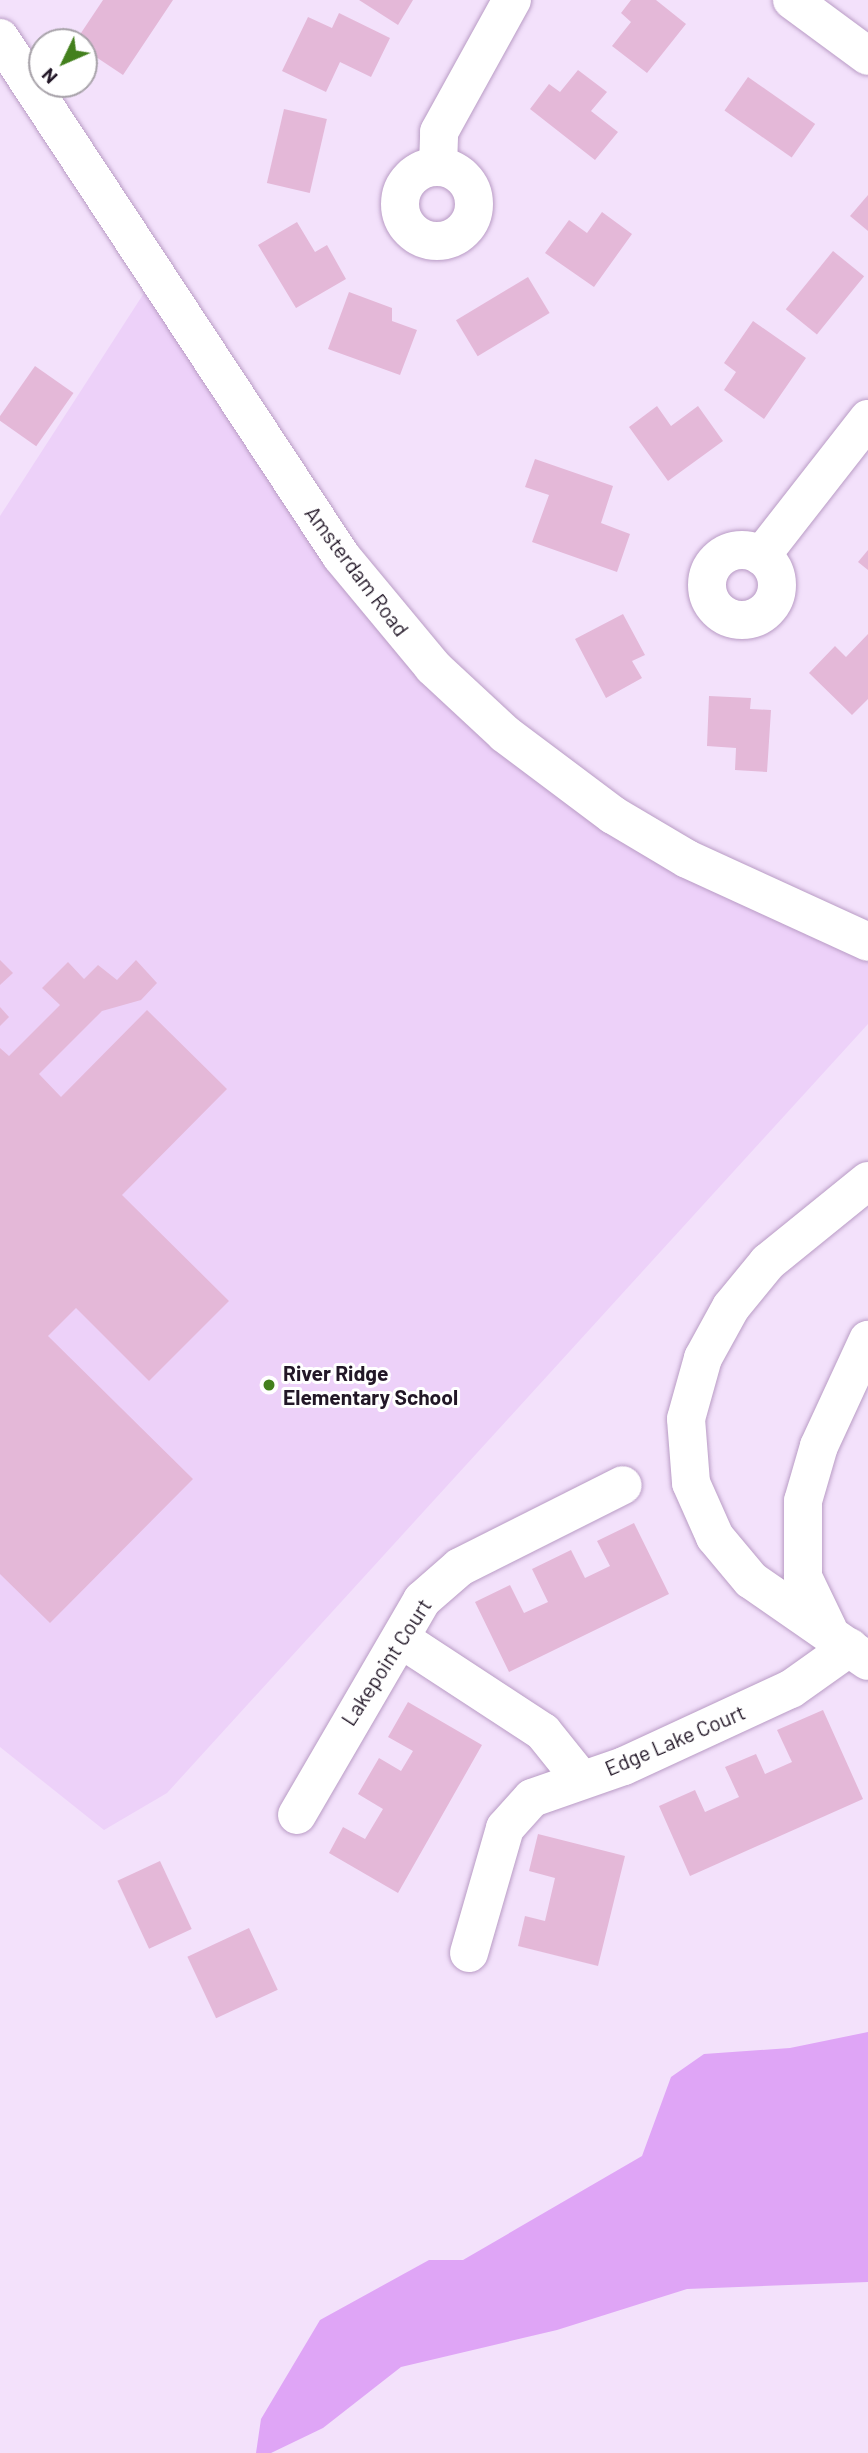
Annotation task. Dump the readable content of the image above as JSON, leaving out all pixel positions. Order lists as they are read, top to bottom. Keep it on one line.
{"streets":{"street":["Amsterdam Road","Lakepoint Court","Edge Lake Court"]},"places":["River Ridge Elementary School"],"north":"bottom left"}
